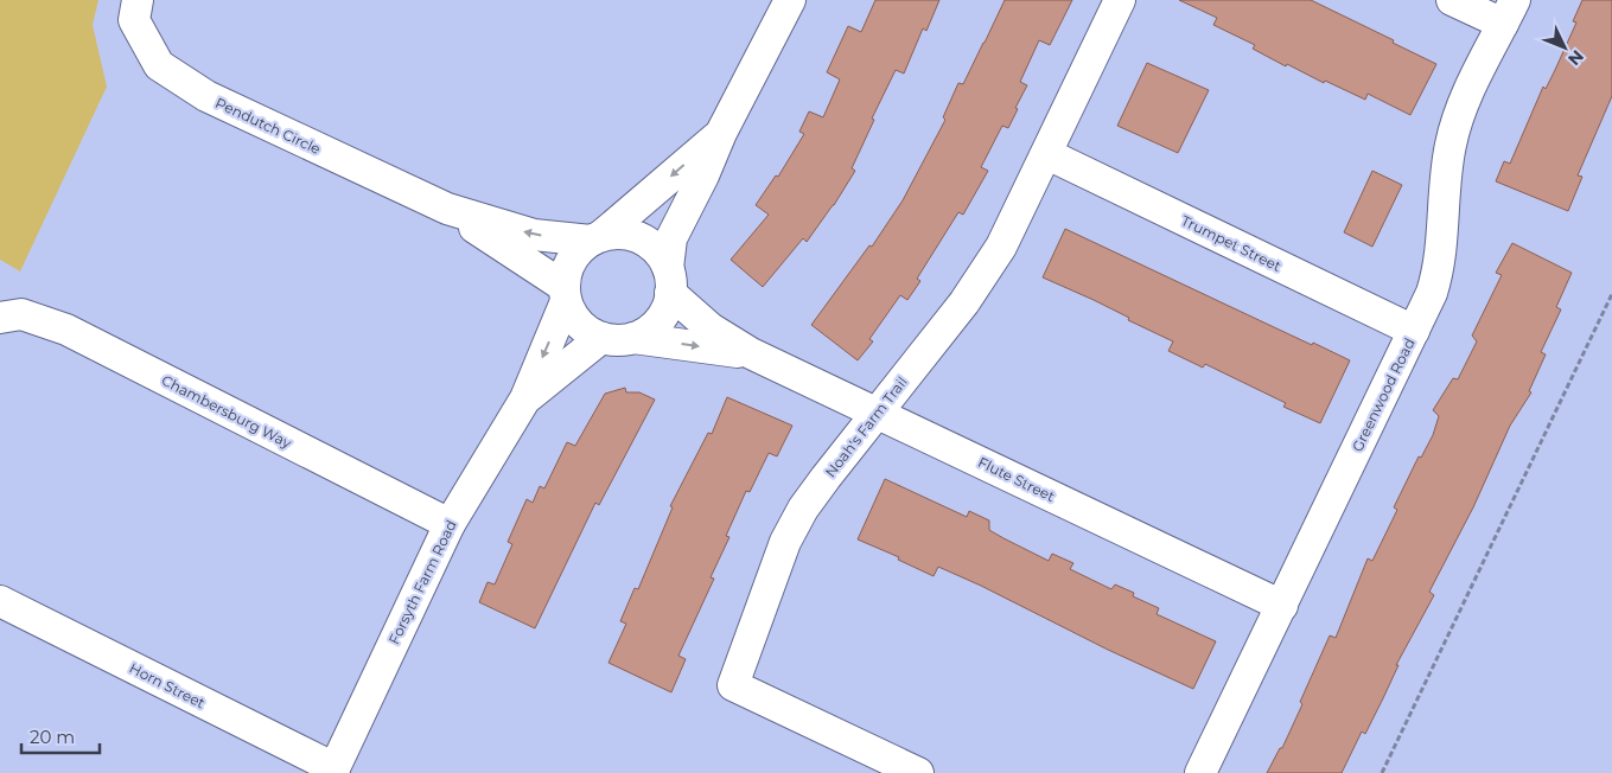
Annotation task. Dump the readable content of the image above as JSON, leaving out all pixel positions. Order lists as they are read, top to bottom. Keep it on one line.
{"streets":{"street":["Pendutch Circle","Trumpet Street","Greenwood Road","Chambersburg Way","Noah's Farm Trail","Flute Street","Forsyth Farm Road","Horn Street"]},"crossings":[["Pendutch Circle","Flute Street"],["Pendutch Circle","Forsyth Farm Road"],["Trumpet Street","Greenwood Road"],["Trumpet Street","Noah's Farm Trail"],["Greenwood Road","Flute Street"],["Chambersburg Way","Forsyth Farm Road"],["Noah's Farm Trail","Flute Street"],["Flute Street","Forsyth Farm Road"],["Forsyth Farm Road","Horn Street"]],"scale_bar":"20 m","north":"bottom right"}
